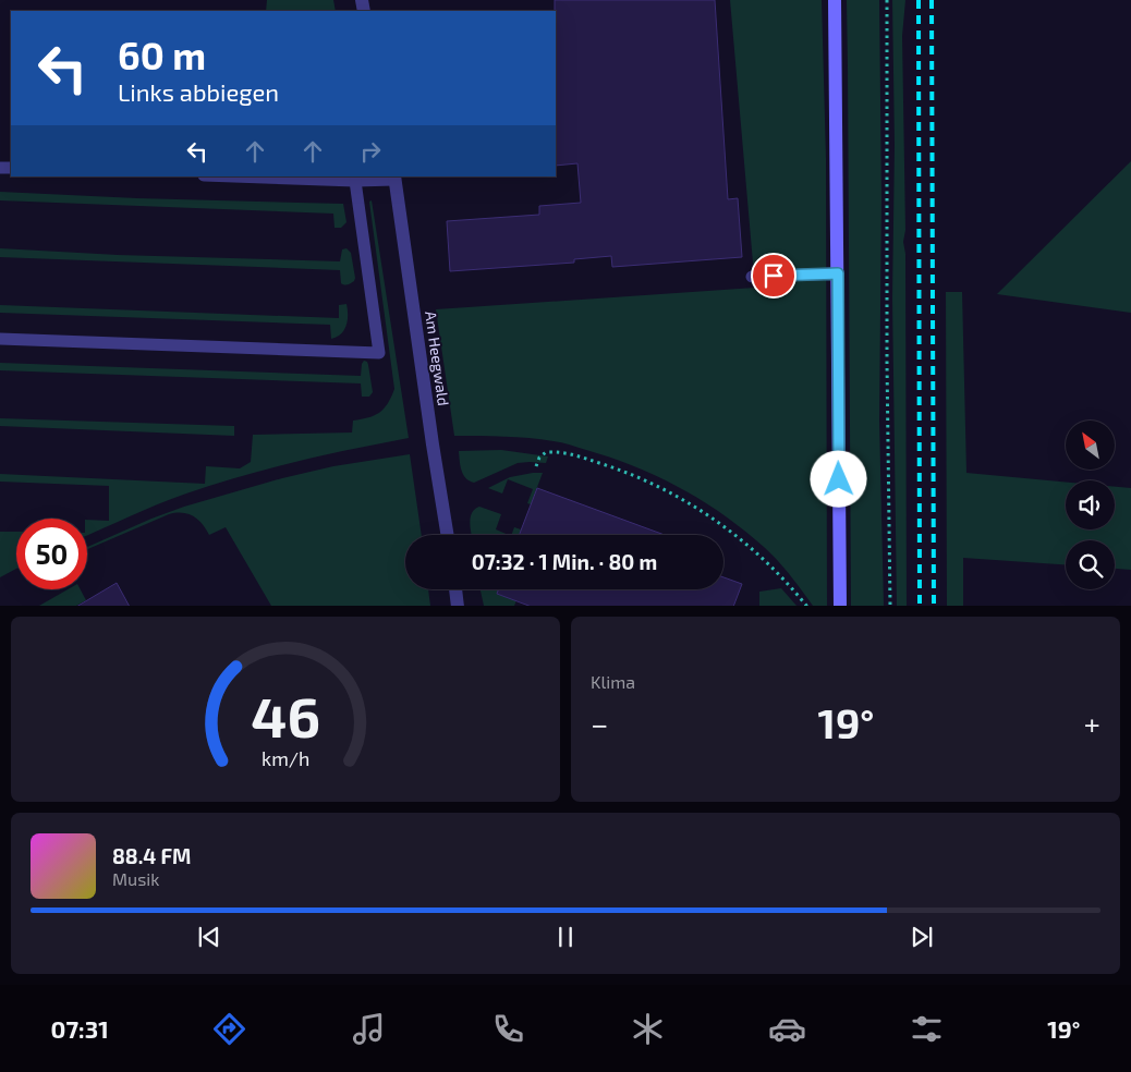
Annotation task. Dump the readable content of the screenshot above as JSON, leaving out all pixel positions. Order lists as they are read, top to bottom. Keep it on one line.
{"streets":{"street":["Am Heegwald"]},"north":"top left","page":{"turn":["60 m","Links abbiegen"],"limit":"50","trip":"07:32 · 1 Min. · 80 m","tile":"Klima","heat":["−","19°","+"],"song":["88.4 FM","Musik"],"tabs":["07:31","19°"],"gauge":["46","km/h"]}}
